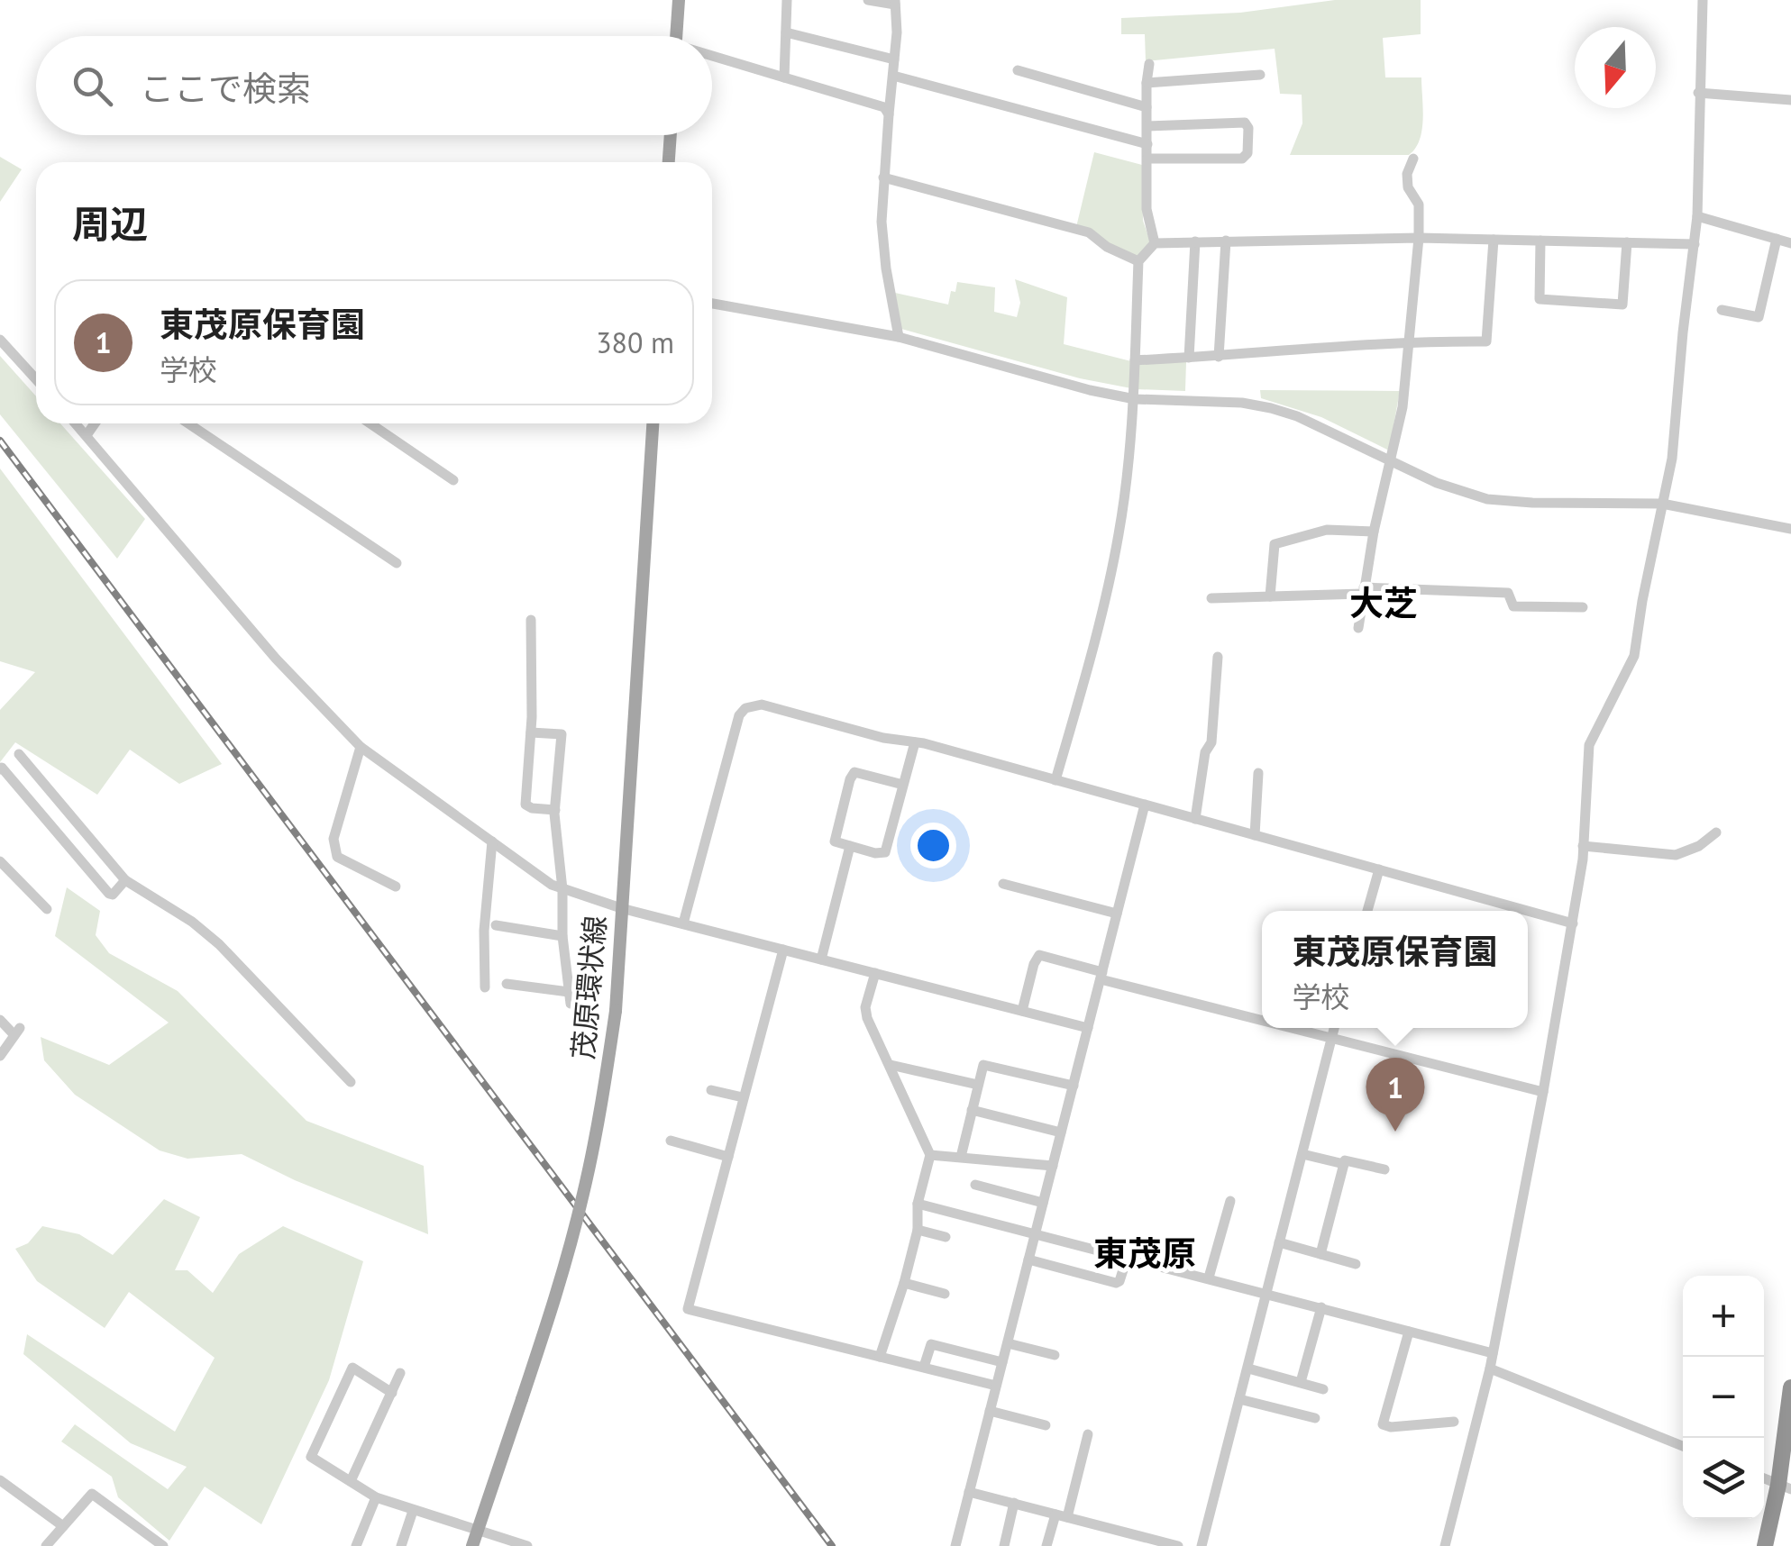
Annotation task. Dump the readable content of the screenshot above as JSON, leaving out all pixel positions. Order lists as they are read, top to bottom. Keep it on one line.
{"streets":{"main road":["茂原環状線"]},"districts":["大芝","東茂原"],"north":"bottom","page":{"search":"ここで検索","heading":"周辺","list":[{"mark":"1","name":"東茂原保育園","note":"学校","value":"380 m"}],"popup":["東茂原保育園","学校"],"pins":"1","map_buttons":["+","−"]}}
